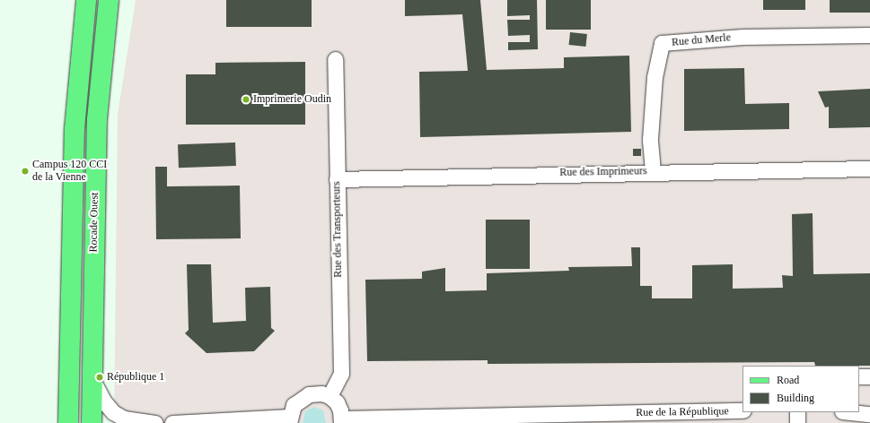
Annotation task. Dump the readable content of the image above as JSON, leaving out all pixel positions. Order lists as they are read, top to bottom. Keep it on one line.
{"streets":{"main road":["Rocade Ouest"],"street":["Rue du Merle","Rue des Imprimeurs","Rue des Transporteurs","Rue de la République"]},"crossings":[["Rue du Merle","Rue des Imprimeurs"],["Rue des Imprimeurs","Rue des Transporteurs"]],"places":["Imprimerie Oudin","Campus 120 CCI de la Vienne","République 1"],"legend":["Road","Building"]}
